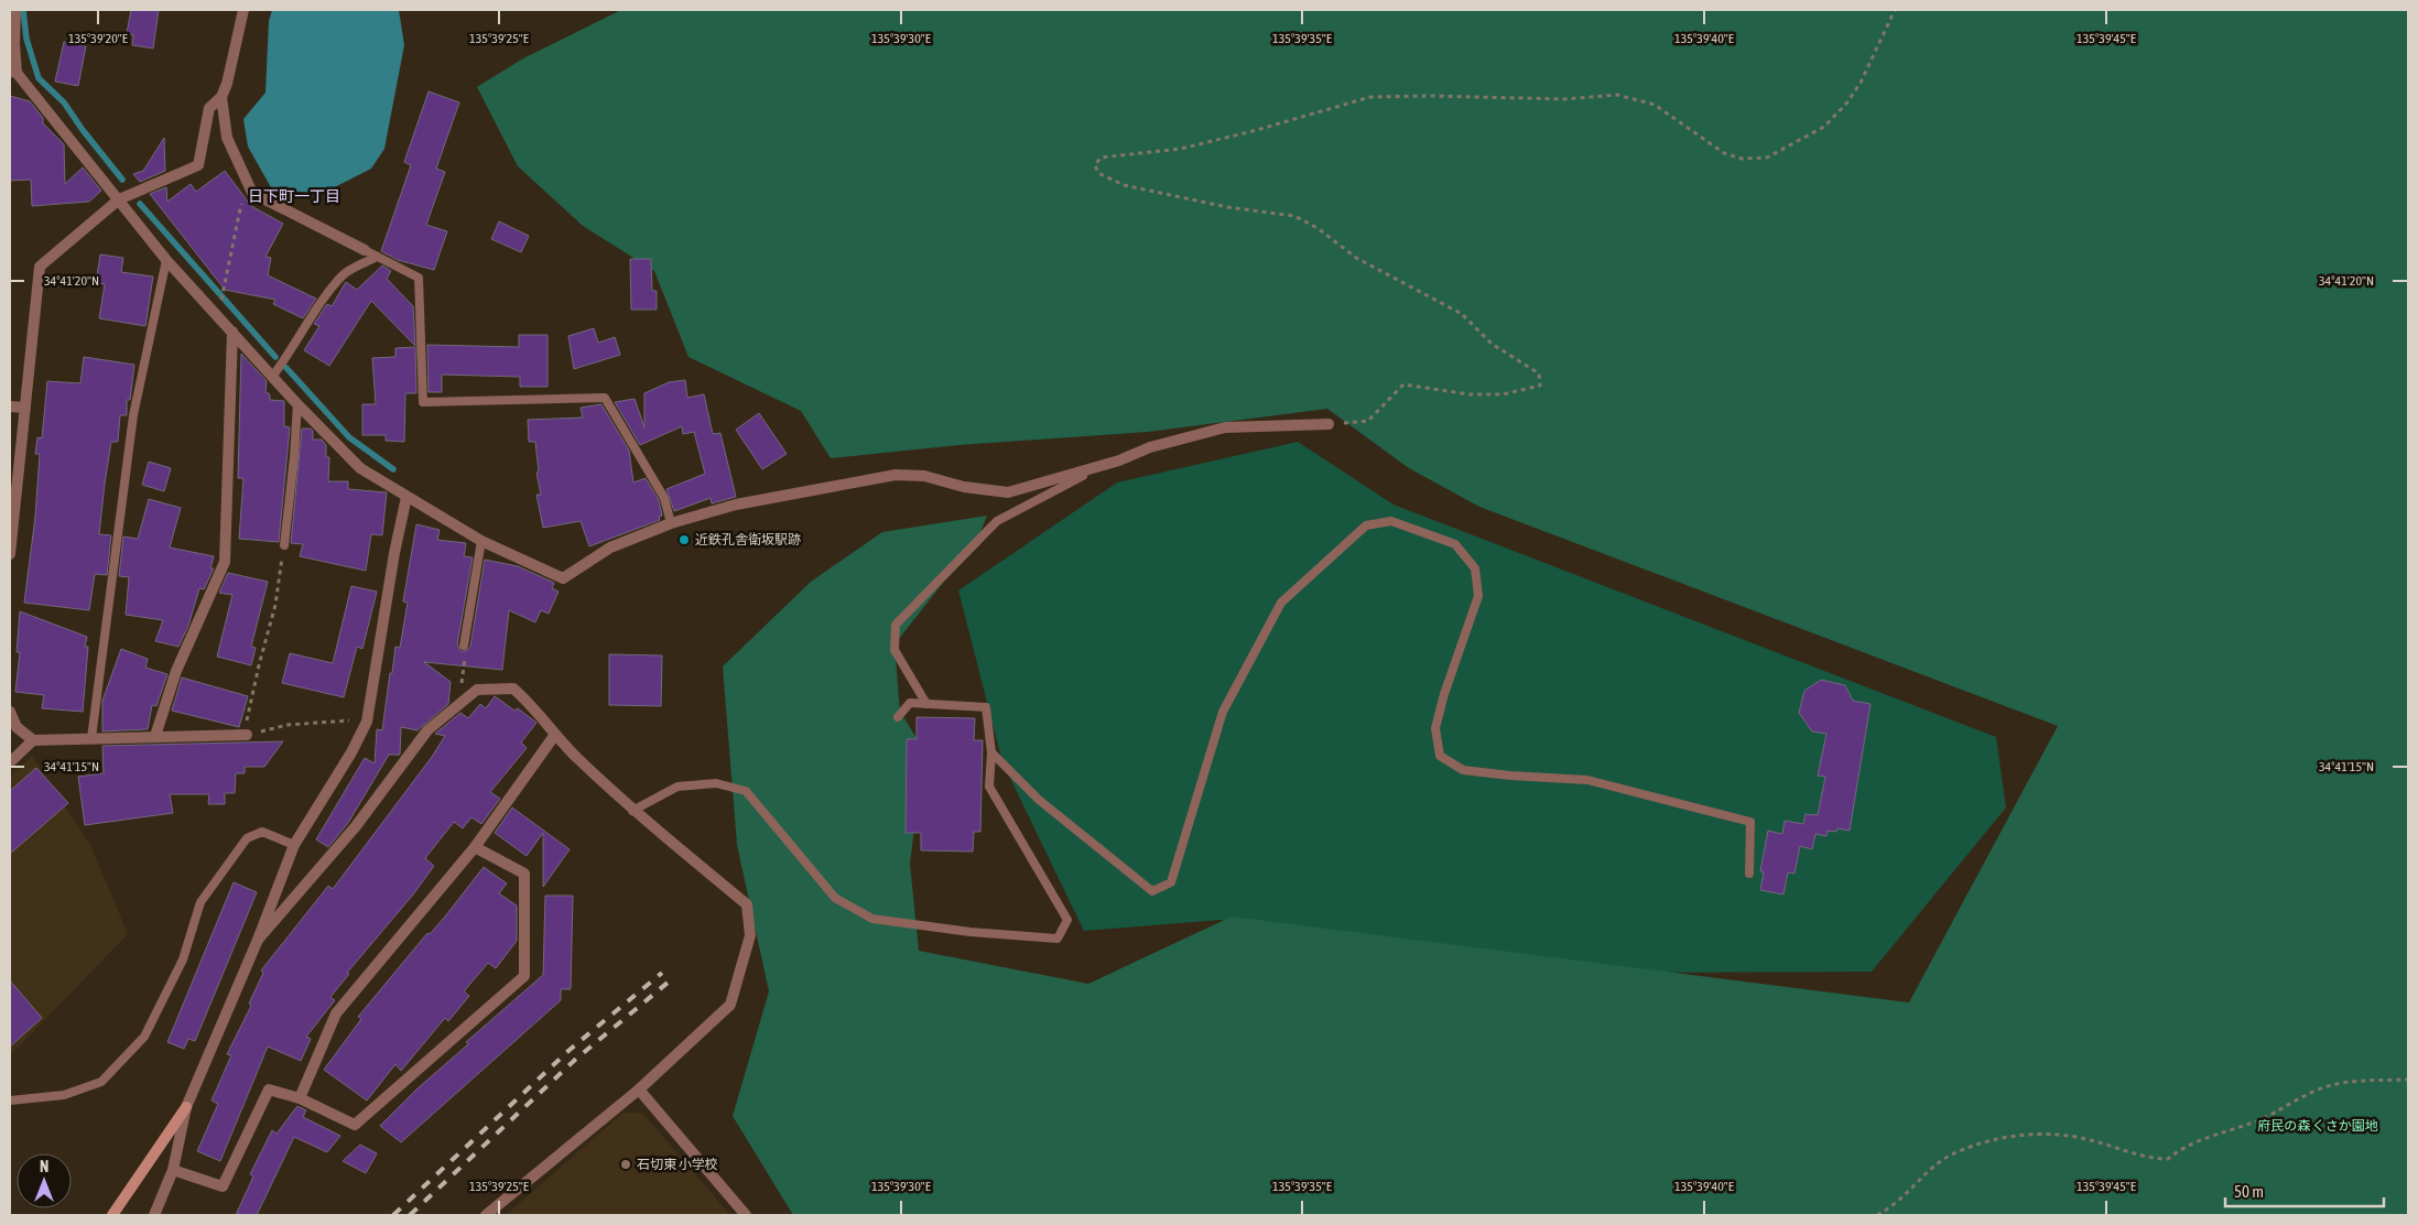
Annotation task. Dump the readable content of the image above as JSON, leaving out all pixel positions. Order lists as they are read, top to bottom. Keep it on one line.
{"districts":["日下町一丁目"],"parks":["府民の森 くさか園地"],"places":["近鉄孔舎衛坂駅跡","石切東 小学校"],"scale_bar":"50 m","north":"top","coordinates":["135°39'20\"E","135°39'25\"E","135°39'30\"E","135°39'35\"E","135°39'40\"E","135°39'45\"E","34°41'20\"N","34°41'15\"N"]}
